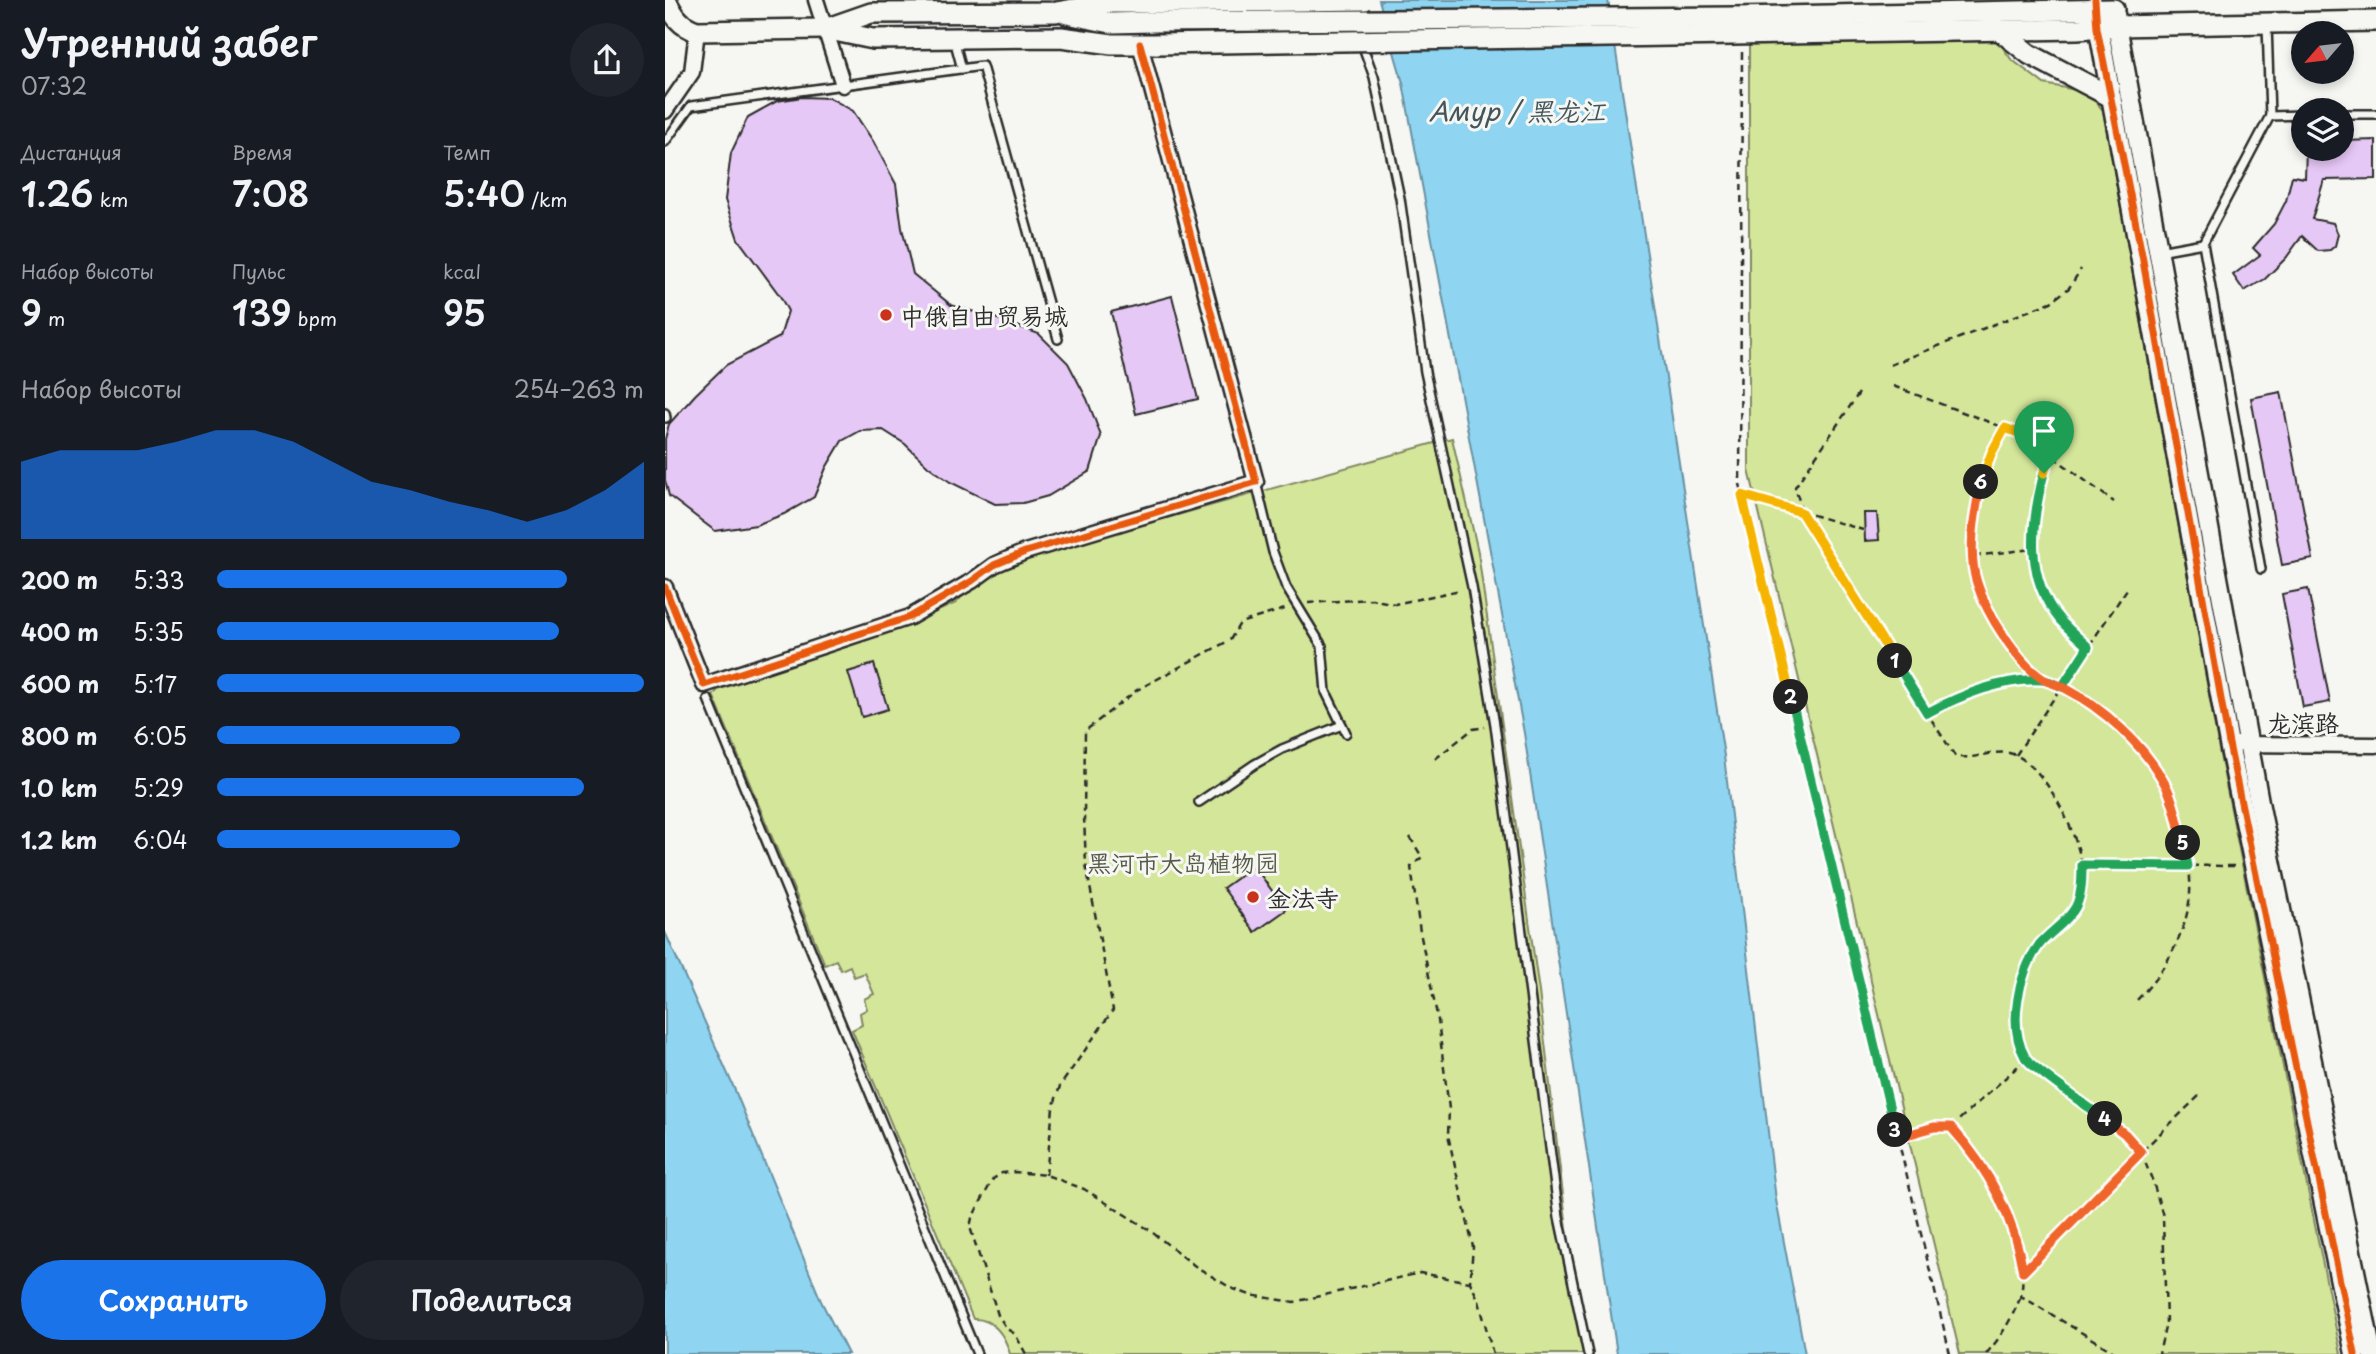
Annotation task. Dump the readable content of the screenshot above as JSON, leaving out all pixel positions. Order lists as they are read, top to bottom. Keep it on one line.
{"streets":{"street":["龙滨路"]},"water":["Амур / 黑龙江"],"parks":["黑河市大岛植物园"],"places":["中俄自由贸易城","金法寺"],"north":"bottom left","page":{"heading":["Утренний забег","07:32"],"stats":[["Дистанция","1.26 km"],["Время","7:08"],["Темп","5:40 /km"],["Набор высоты","9 m"],["Пульс","139 bpm"],["kcal","95"]],"chart":["Набор высоты","254–263 m"],"pins":["6","1","2","5","4","3"],"list":[{"name":"200 m","note":"5:33"},{"name":"400 m","note":"5:35"},{"name":"600 m","note":"5:17"},{"name":"800 m","note":"6:05"},{"name":"1.0 km","note":"5:29"},{"name":"1.2 km","note":"6:04"}],"buttons":["Сохранить","Поделиться"]}}
